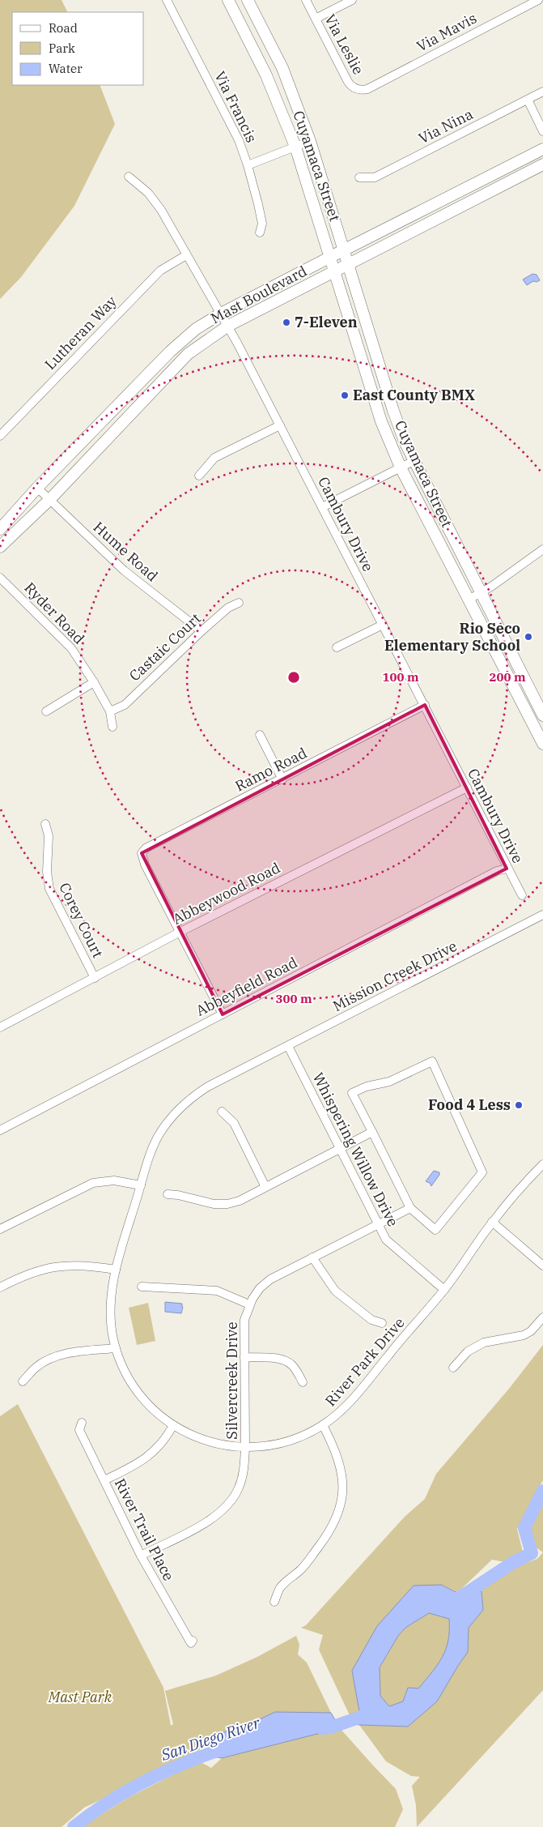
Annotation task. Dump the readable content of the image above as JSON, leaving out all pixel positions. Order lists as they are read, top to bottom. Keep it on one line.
{"streets":{"main road":["Cuyamaca Street","Mast Boulevard"],"street":["Via Mavis","Via Leslie","Via Francis","Via Nina","Lutheran Way","Cambury Drive","Hume Road","Ryder Road","Castaic Court","Ramo Road","Abbeywood Road","Corey Court","Mission Creek Drive","Abbeyfield Road","Whispering Willow Drive","River Park Drive","Silvercreek Drive","River Trail Place"]},"crossings":[["Via Mavis","Via Leslie"],["Cuyamaca Street","Mast Boulevard"],["Mast Boulevard","Cambury Drive"],["Mast Boulevard","Hume Road"],["Lutheran Way","Cambury Drive"],["Cambury Drive","Ramo Road"],["Cambury Drive","Abbeywood Road"],["Cambury Drive","Abbeyfield Road"],["Hume Road","Castaic Court"],["Ryder Road","Castaic Court"],["Ramo Road","Abbeywood Road"],["Abbeywood Road","Corey Court"],["Mission Creek Drive","Whispering Willow Drive"],["Mission Creek Drive","River Park Drive"],["Whispering Willow Drive","River Park Drive"],["Whispering Willow Drive","Silvercreek Drive"],["River Park Drive","Silvercreek Drive"],["Silvercreek Drive","River Trail Place"]],"water":["San Diego River"],"parks":["Mast Park"],"places":["7-Eleven","East County BMX","Rio Seco Elementary School","Food 4 Less"],"legend":["Road","Park","Water"],"rings":["100 m","200 m","300 m"]}
